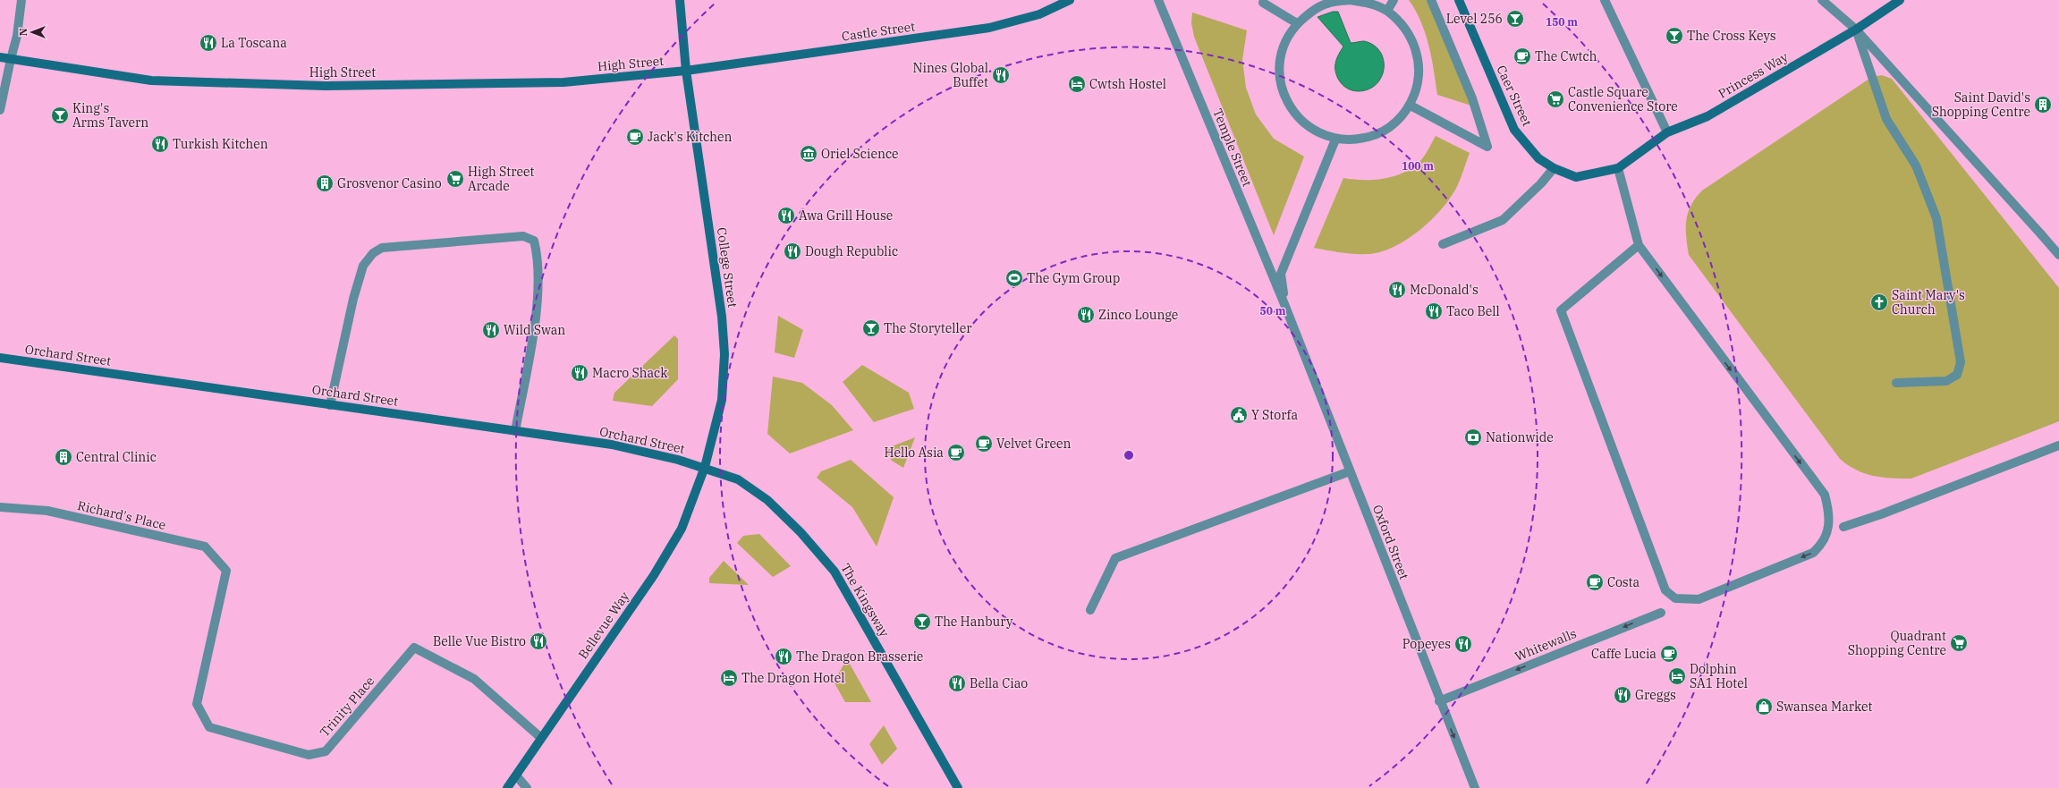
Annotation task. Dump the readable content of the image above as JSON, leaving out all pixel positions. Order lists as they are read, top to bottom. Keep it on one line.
{"streets":{"main road":["Castle Street","High Street","Princess Way","Caer Street","College Street","Orchard Street","The Kingsway","Bellevue Way"],"street":["Temple Street","Richard's Place","Oxford Street","Whitewalls","Trinity Place"]},"crossings":[["Castle Street","High Street"],["Castle Street","College Street"],["High Street","College Street"],["Princess Way","Caer Street"],["Temple Street","Oxford Street"],["College Street","Orchard Street"],["College Street","The Kingsway"],["College Street","Bellevue Way"],["Orchard Street","The Kingsway"],["Orchard Street","Bellevue Way"],["Richard's Place","Trinity Place"],["Oxford Street","Whitewalls"],["The Kingsway","Bellevue Way"],["Bellevue Way","Trinity Place"]],"one_way":["Whitewalls"],"places":{"bar":["Level 256","The Cross Keys","King's Arms Tavern","The Storyteller","The Hanbury"],"restaurant":["La Toscana","Nines Global Buffet","Turkish Kitchen","Awa Grill House","Dough Republic","McDonald's","Taco Bell","Zinco Lounge","Wild Swan","Macro Shack","Belle Vue Bistro","Popeyes","The Dragon Brasserie","Bella Ciao","Greggs"],"cafe":["The Cwtch","Jack's Kitchen","Velvet Green","Hello Asia","Costa","Caffe Lucia"],"hotel":["Cwtsh Hostel","Dolphin SA1 Hotel","The Dragon Hotel"],"supermarket":["Castle Square Convenience Store","High Street Arcade","Quadrant Shopping Centre"],"building":["Saint David's Shopping Centre","Grosvenor Casino","Central Clinic"],"museum":["Oriel Science"],"sports":["The Gym Group"],"church":["Saint Mary's Church"],"public building":["Y Storfa"],"bank":["Nationwide"],"shop":["Swansea Market"]},"north":"left","rings":["150 m","100 m","50 m"]}
